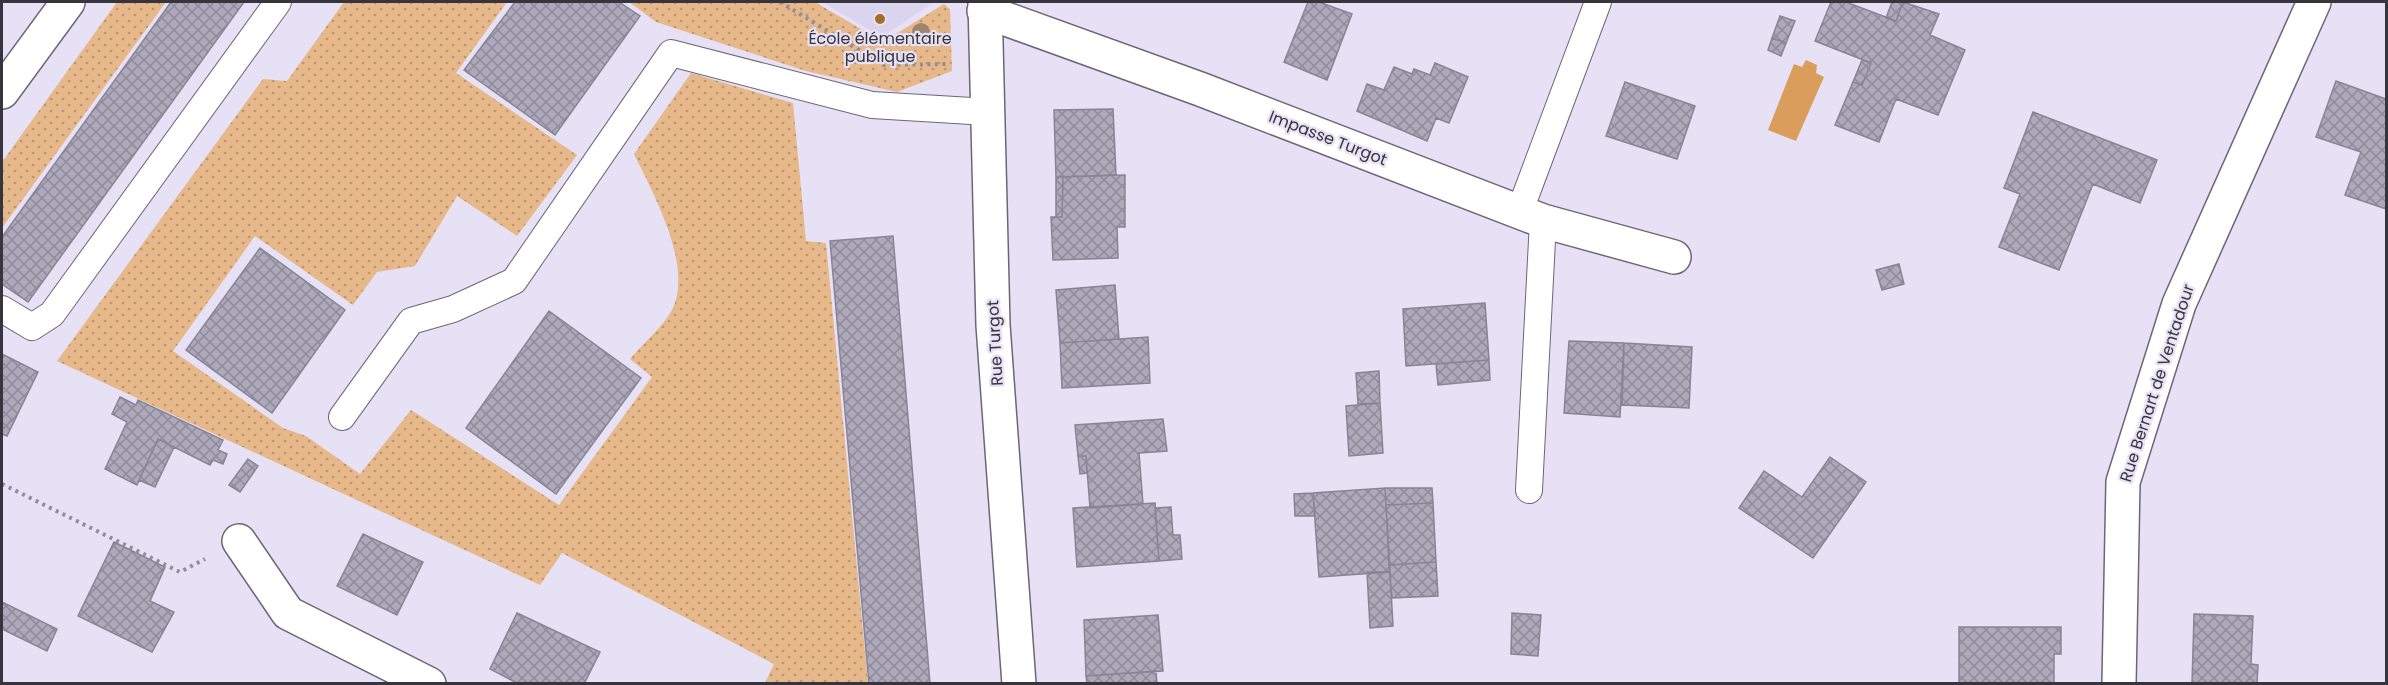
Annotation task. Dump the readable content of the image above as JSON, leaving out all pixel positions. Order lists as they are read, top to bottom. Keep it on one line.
{"streets":{"street":["Impasse Turgot","Rue Turgot","Rue Bernart de Ventadour"]},"crossings":[["Impasse Turgot","Rue Turgot"]],"places":["École élémentaire publique"]}
